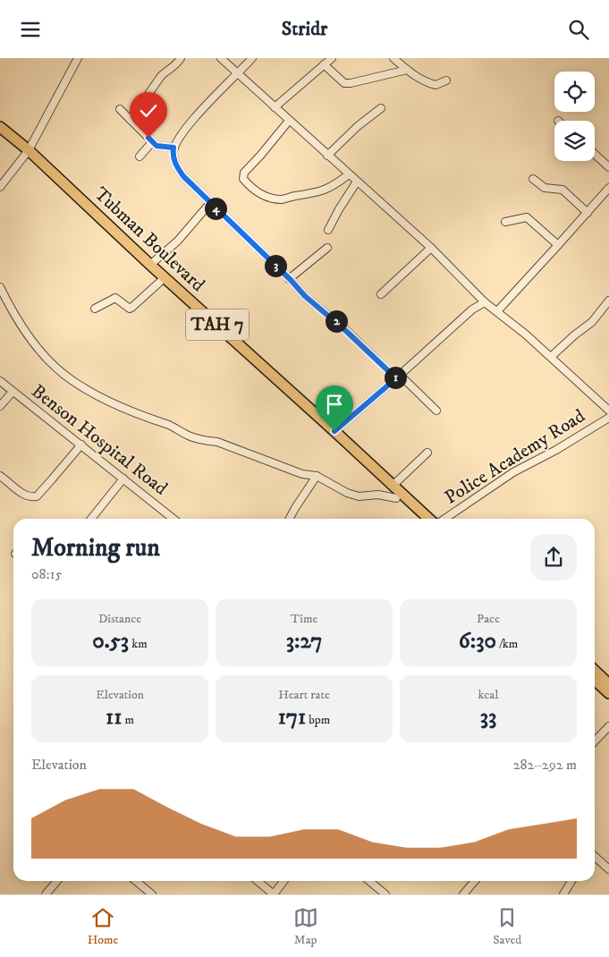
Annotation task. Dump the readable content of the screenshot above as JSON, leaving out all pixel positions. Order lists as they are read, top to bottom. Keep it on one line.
{"streets":{"highway":["Tubman Boulevard","TAH 7"],"street":["Benson Hospital Road","Police Academy Road"]},"page":{"header":"Stridr","pins":["4","3","2","1"],"heading":["Morning run","08:15"],"stats":[["Distance","0.53 km"],["Time","3:27"],["Pace","6:30 /km"],["Elevation","11 m"],["Heart rate","171 bpm"],["kcal","33"]],"chart":["Elevation","282–292 m"],"tabs":["Home","Map","Saved"]}}
